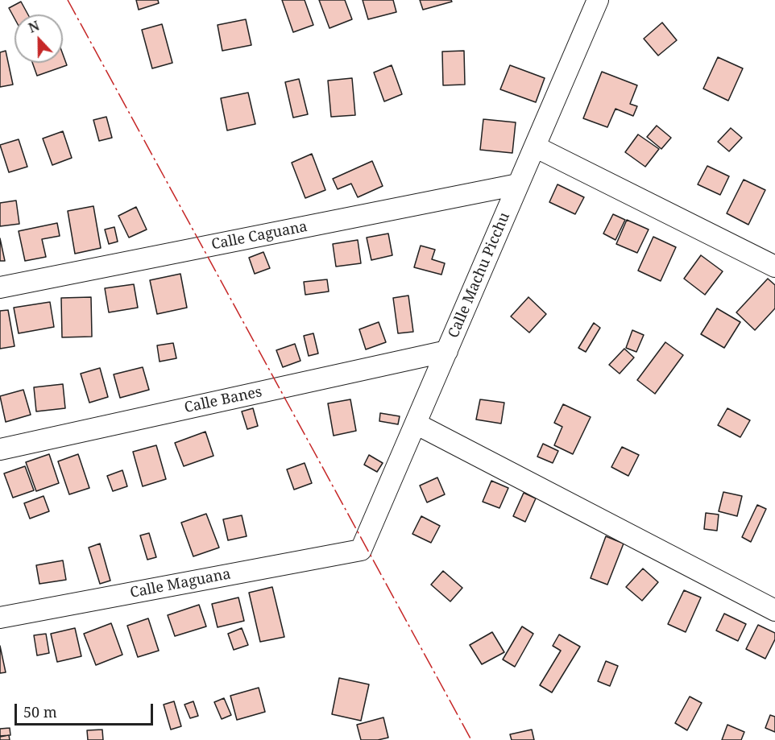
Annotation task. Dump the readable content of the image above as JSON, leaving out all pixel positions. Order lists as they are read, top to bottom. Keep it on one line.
{"streets":{"street":["Calle Caguana","Calle Machu Picchu","Calle Banes","Calle Maguana"]},"crossings":[["Calle Caguana","Calle Machu Picchu"],["Calle Machu Picchu","Calle Banes"],["Calle Machu Picchu","Calle Maguana"]],"scale_bar":"50 m","north":"top"}
